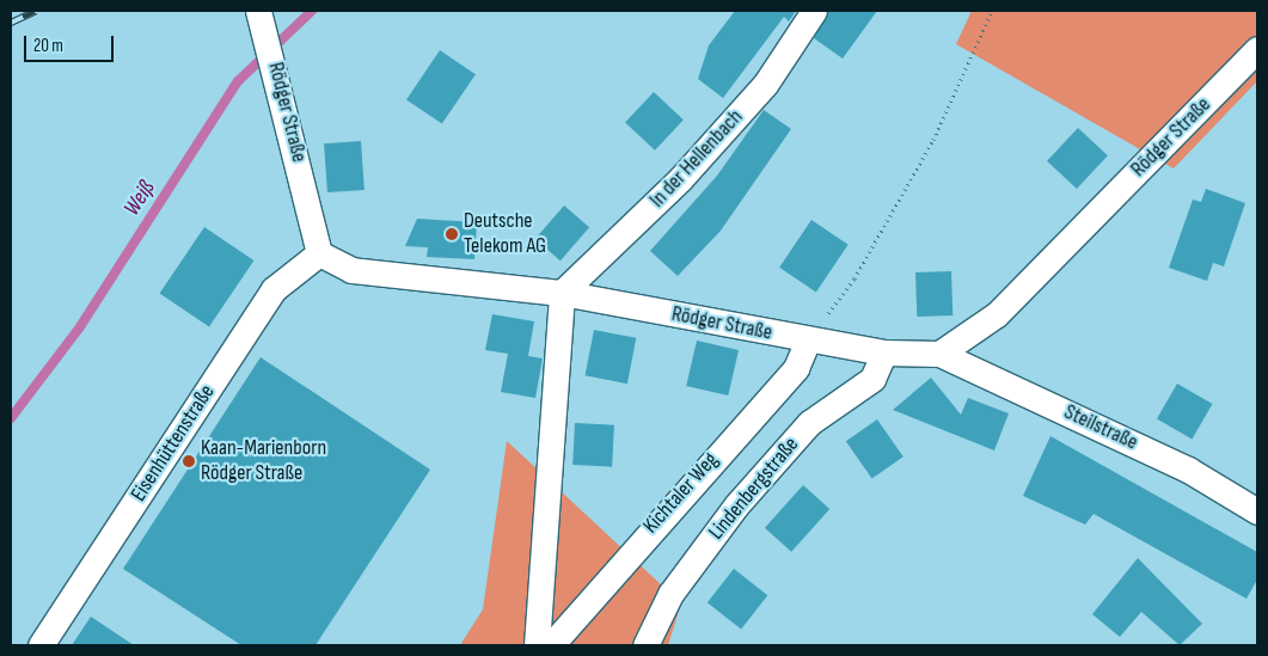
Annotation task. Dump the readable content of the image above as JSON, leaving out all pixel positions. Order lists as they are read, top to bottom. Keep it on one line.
{"streets":{"street":["Rödger Straße","In der Hellenbach","Steilstraße","Eisenhüttenstraße","Lindenbergstraße","Kichtaler Weg"]},"crossings":[["Rödger Straße","In der Hellenbach"],["Rödger Straße","Steilstraße"],["Rödger Straße","Eisenhüttenstraße"],["Rödger Straße","Lindenbergstraße"],["Rödger Straße","Kichtaler Weg"]],"water":["Weiß"],"places":["Deutsche Telekom AG","Kaan-Marienborn Rödger Straße"],"scale_bar":"20 m"}
